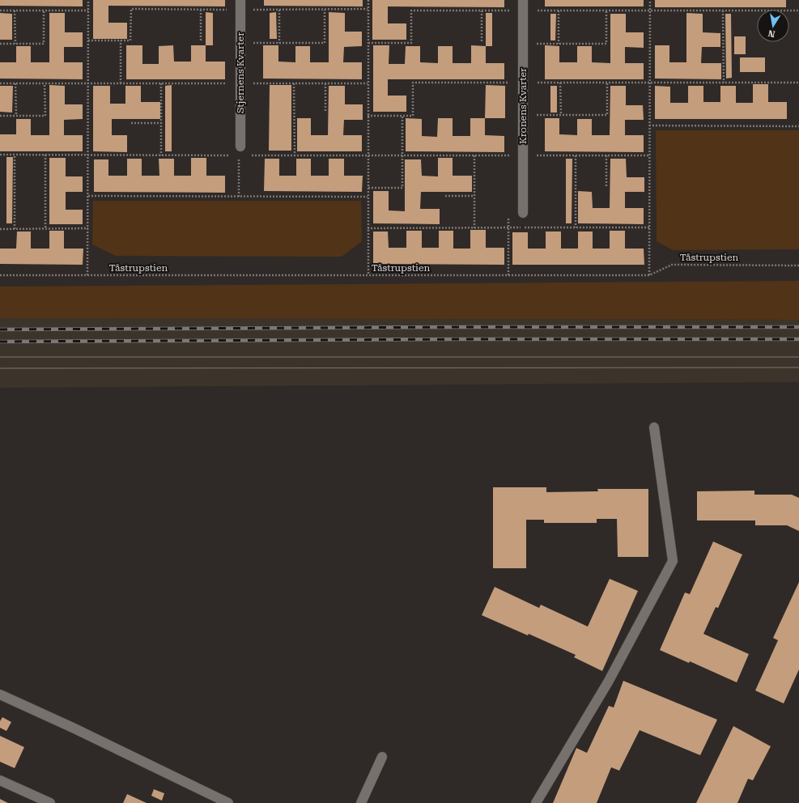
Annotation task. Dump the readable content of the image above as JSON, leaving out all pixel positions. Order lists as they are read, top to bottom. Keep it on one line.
{"streets":{"street":["Stjernens Kvarter","Kronens Kvarter"],"path":["Tåstrupstien"]},"north":"bottom"}
